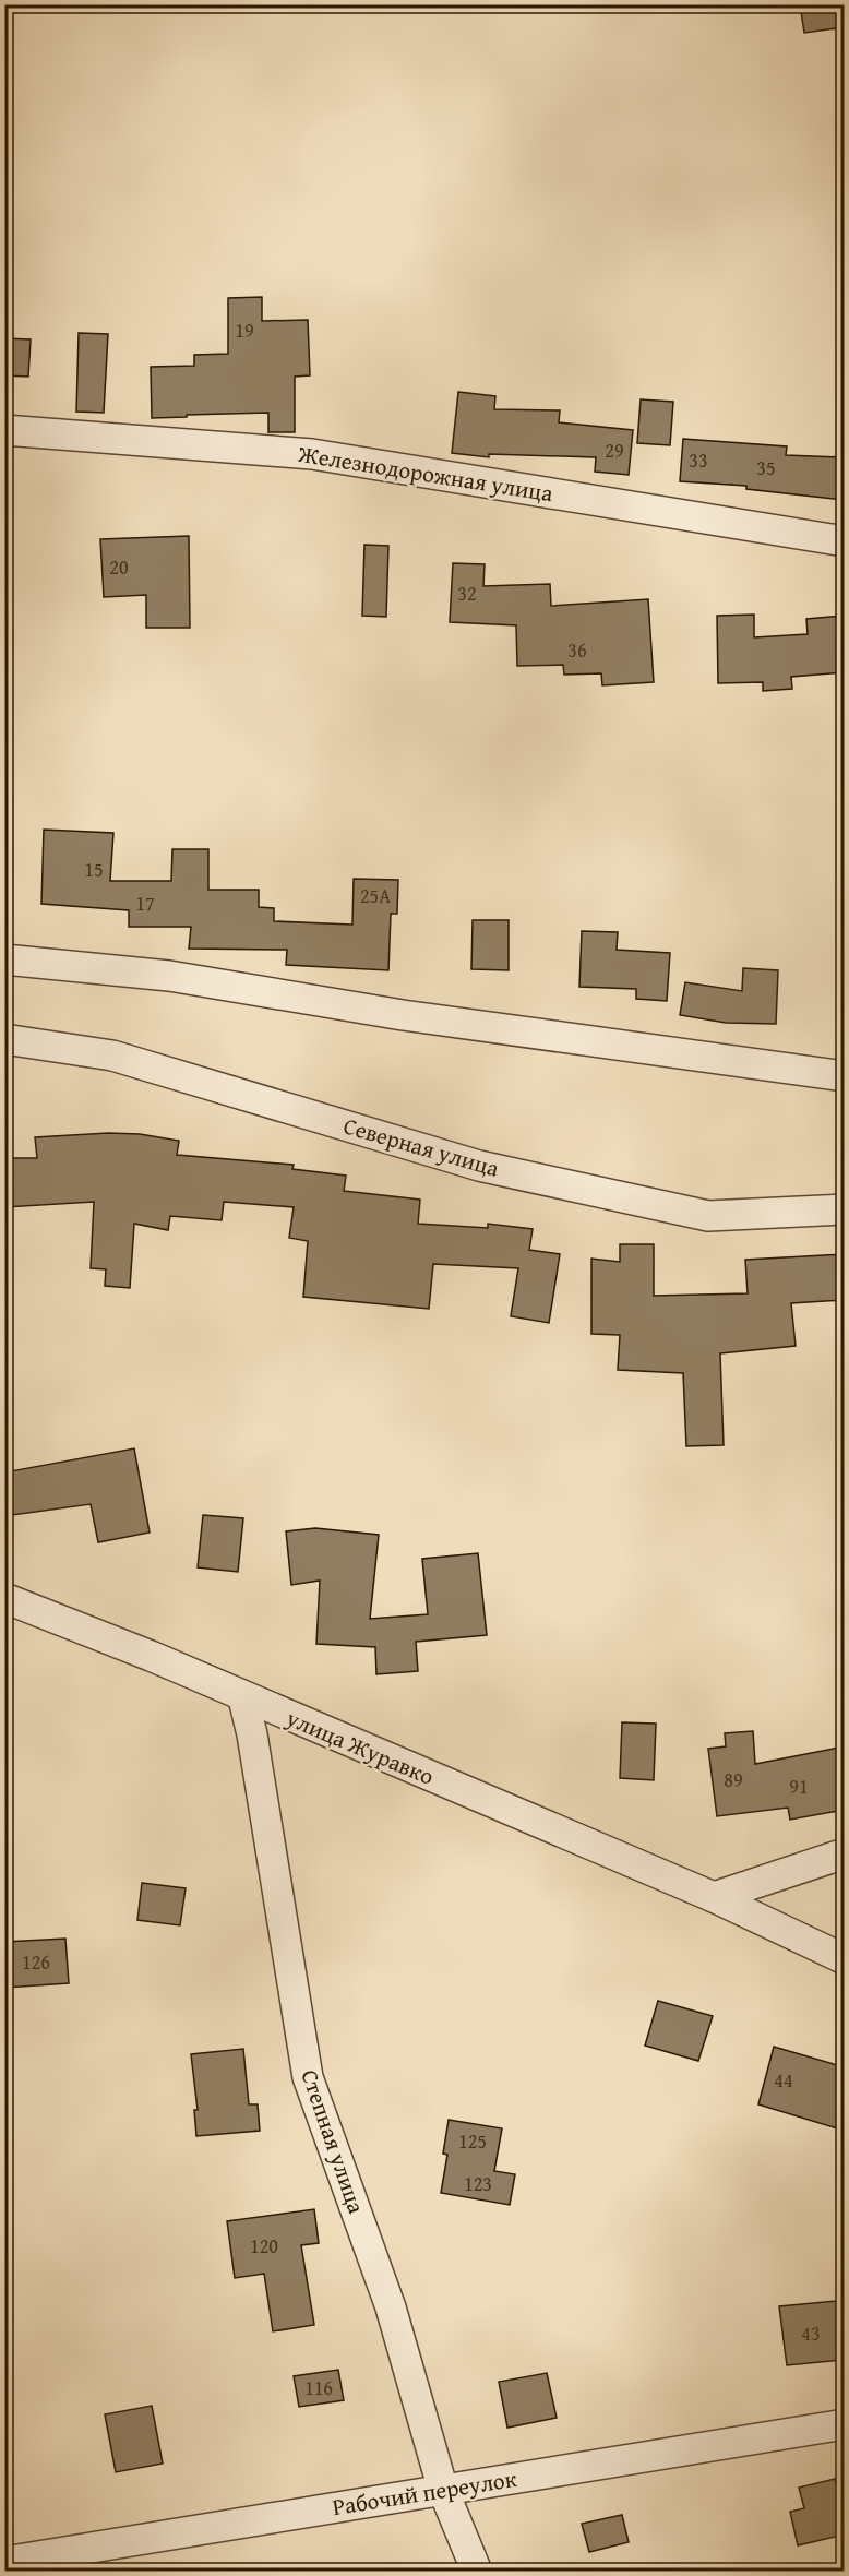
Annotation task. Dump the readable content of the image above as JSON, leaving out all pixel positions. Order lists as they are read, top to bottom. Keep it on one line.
{"streets":{"street":["Железнодорожная улица","Северная улица","улица Журавко","Степная улица","Рабочий переулок"]},"crossings":[["улица Журавко","Степная улица"],["Степная улица","Рабочий переулок"]],"house_numbers":["19","29","33","35","20","32","36","15","25А","17","89","91","126","44","125","123","120","43","116"]}
